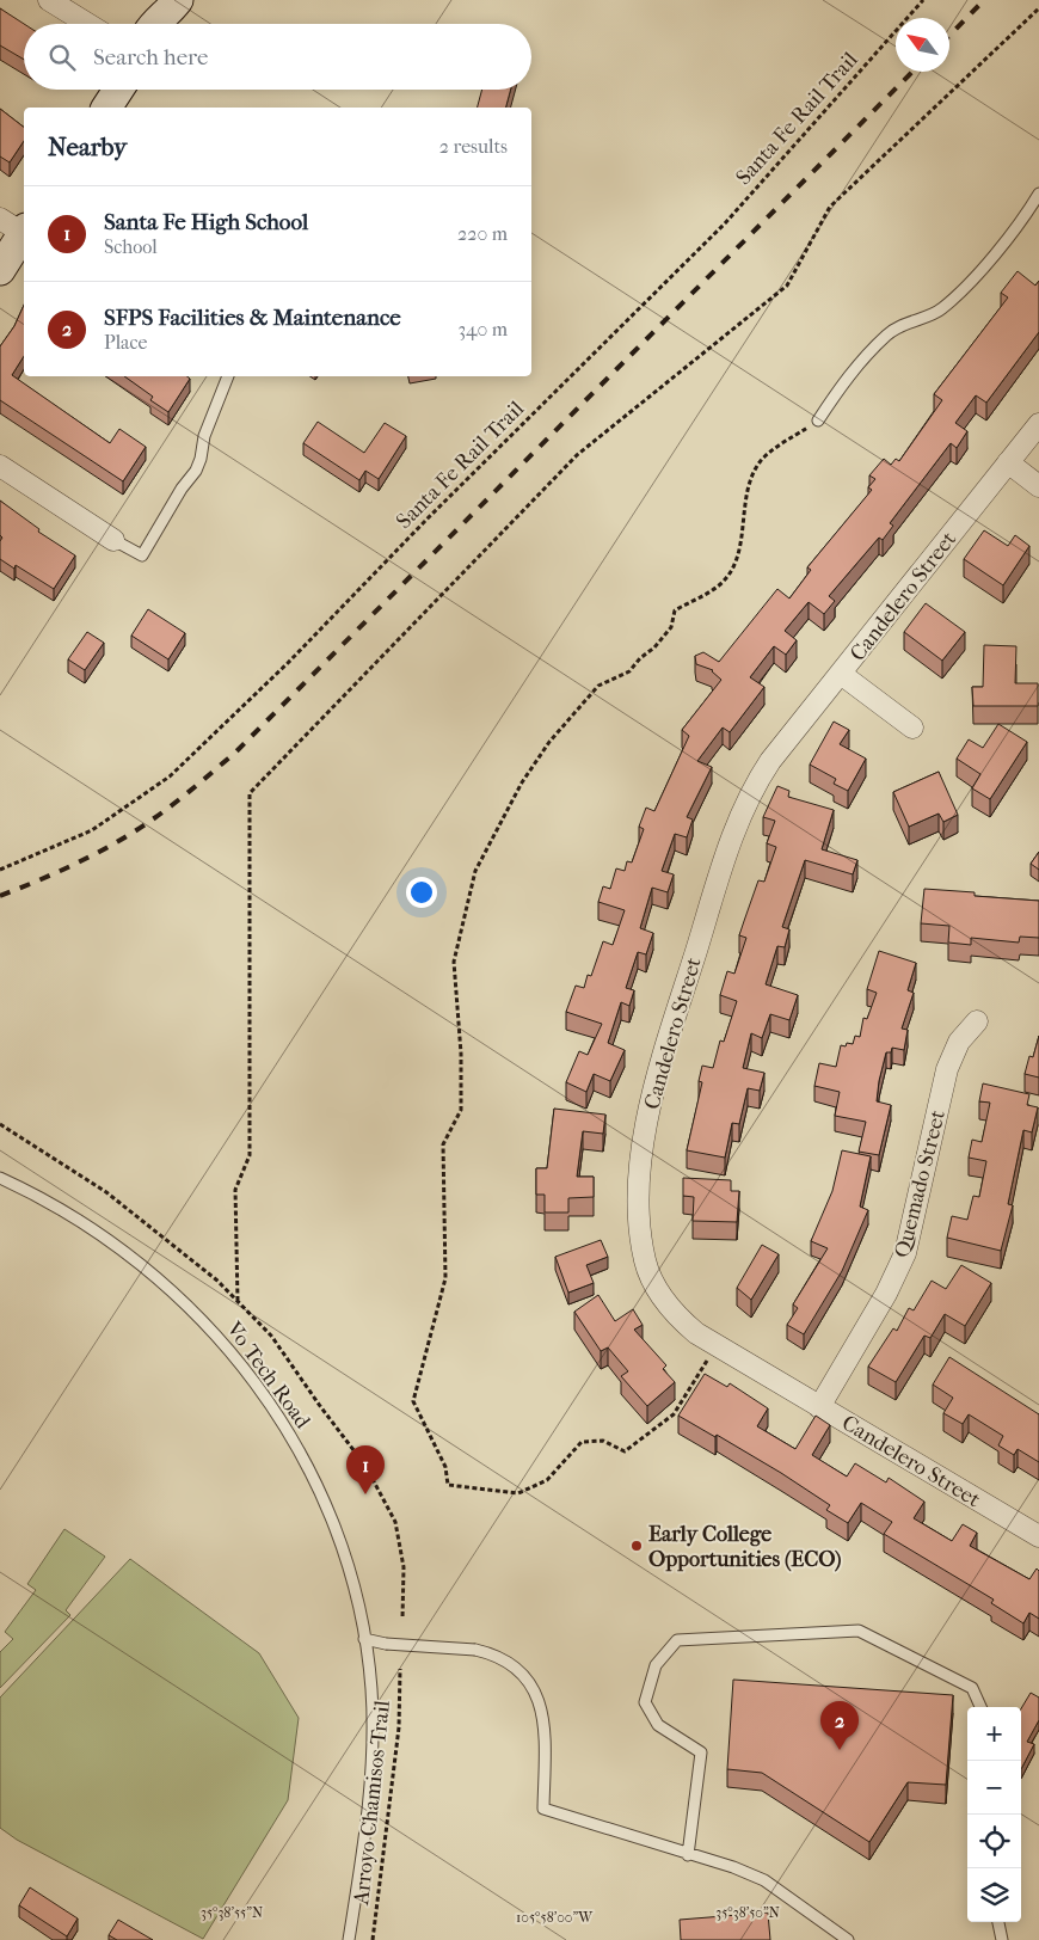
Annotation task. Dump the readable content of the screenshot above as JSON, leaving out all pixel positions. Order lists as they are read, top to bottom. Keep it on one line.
{"streets":{"street":["Candelero Street","Quemado Street"],"lane":["Vo Tech Road"],"path":["Santa Fe Rail Trail","Arroyo Chamisos Trail"]},"crossings":[["Candelero Street","Quemado Street"]],"places":["Early College Opportunities (ECO)"],"north":"top left","page":{"search":"Search here","heading":["Nearby","2 results"],"list":[{"mark":"1","name":"Santa Fe High School","note":"School","value":"220 m"},{"mark":"2","name":"SFPS Facilities & Maintenance","note":"Place","value":"340 m"}],"pins":["1","2"],"map_buttons":["+","−"]},"coordinates":["35°38'55\"N","35°38'50\"N","105°58'00\"W"]}
